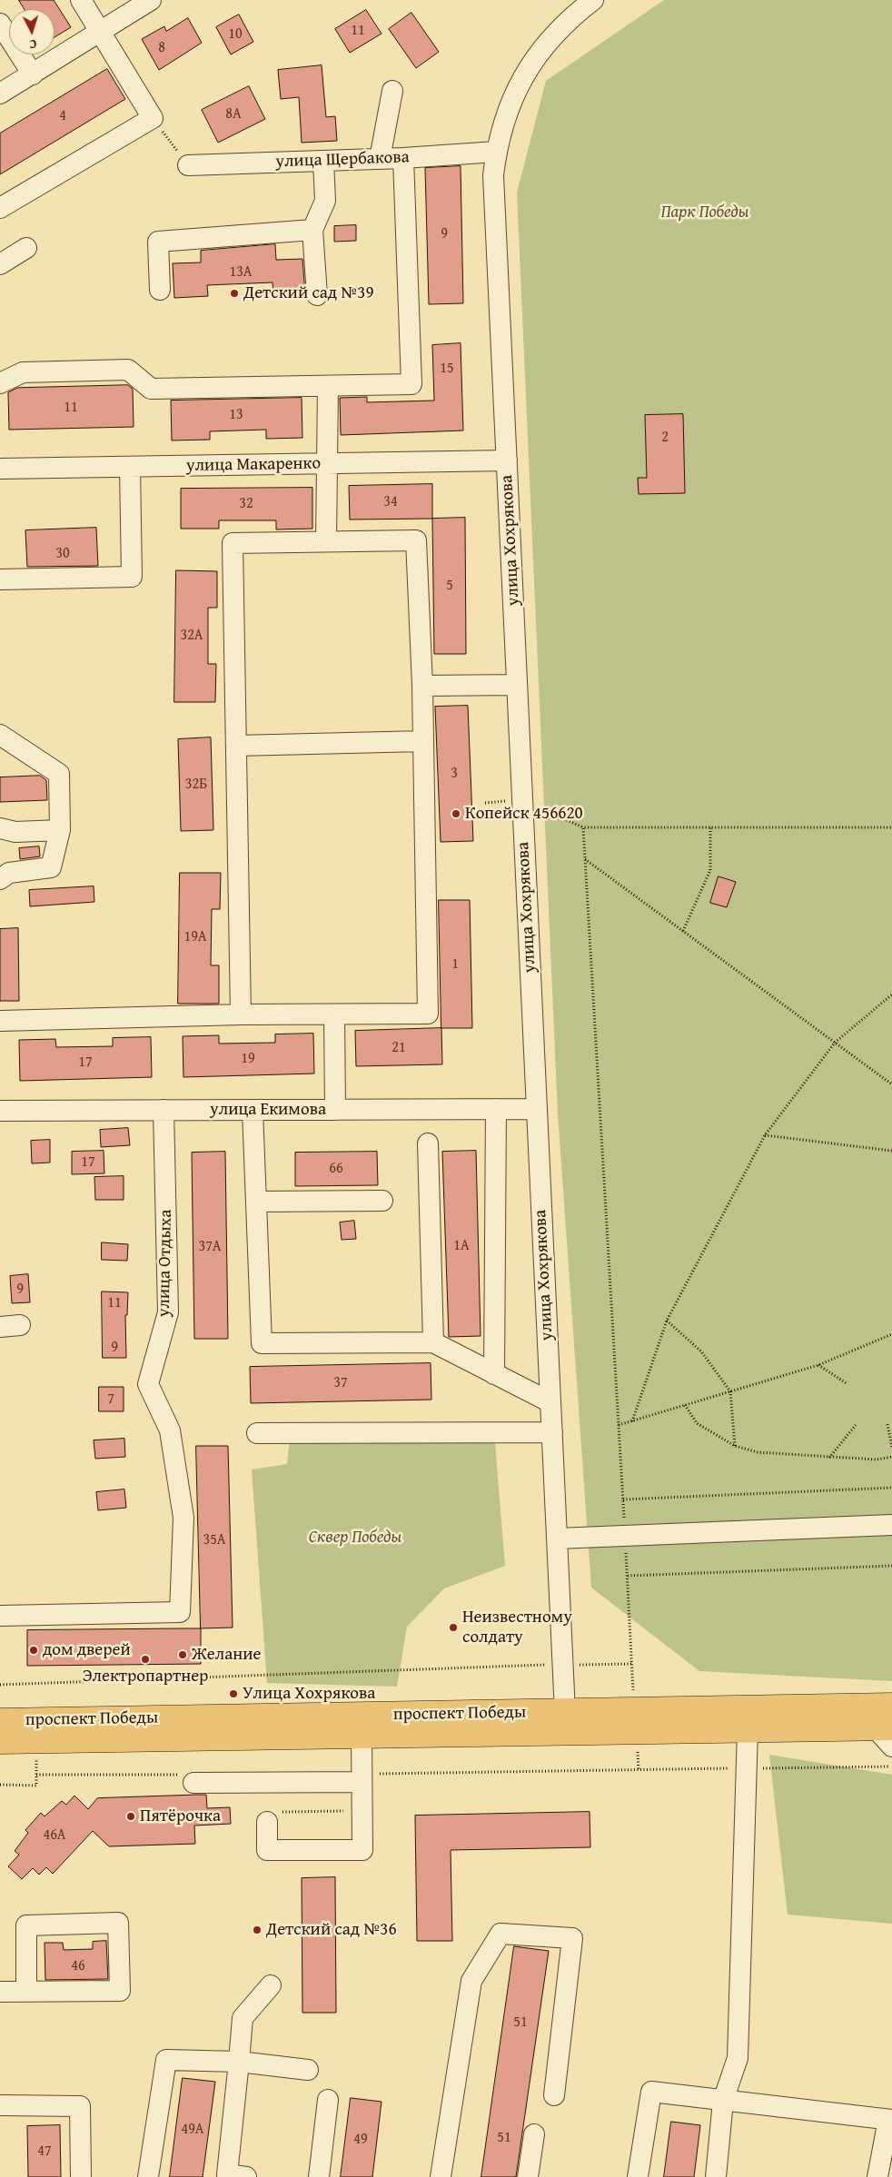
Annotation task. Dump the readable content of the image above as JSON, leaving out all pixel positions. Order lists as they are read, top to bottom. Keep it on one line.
{"streets":{"main road":["проспект Победы"],"street":["улица Щербакова","улица Макаренко","улица Хохрякова","улица Екимова","улица Отдыха"]},"crossings":[["улица Щербакова","улица Хохрякова"],["улица Макаренко","улица Хохрякова"],["улица Хохрякова","улица Екимова"],["улица Хохрякова","проспект Победы"],["улица Екимова","улица Отдыха"]],"parks":["Парк Победы","Сквер Победы"],"places":["Детский сад №39","Копейск 456620","Неизвестному солдату","дом дверей","Желание","Электропартнер","Улица Хохрякова","Пятёрочка","Детский сад №36"],"house_numbers":["11","10","8","8А","4","9","13А","15","11","13","2","34","32","30","5","32А","3","32Б","19А","1","21","19","17","17","66","1А","37А","9","11","9","37","7","35А","46А","46","51","49А","51","49","47"],"north":"bottom"}
